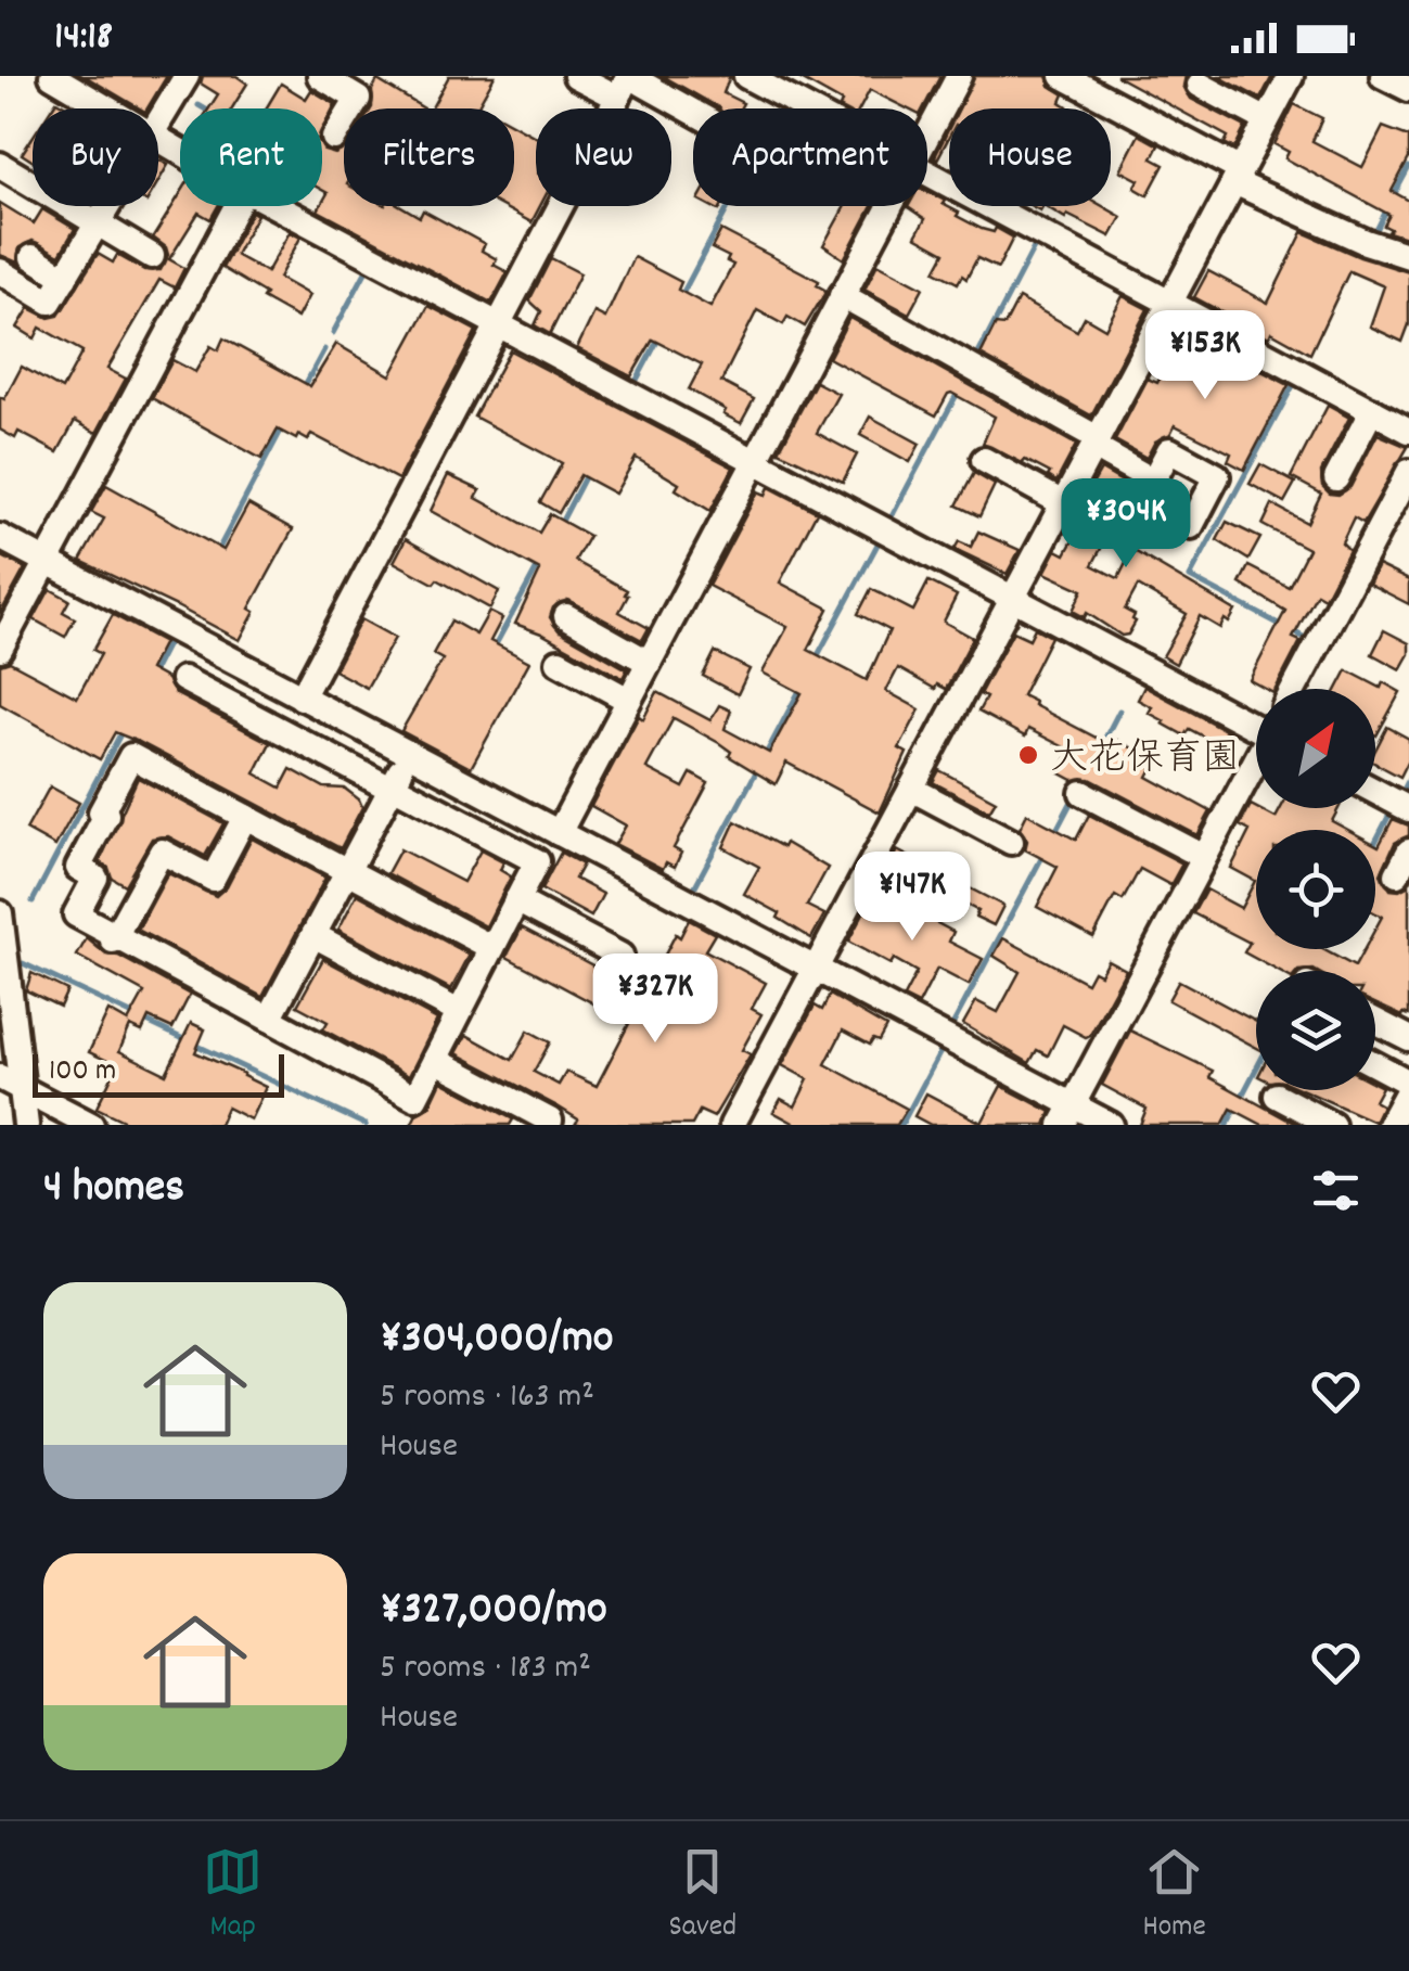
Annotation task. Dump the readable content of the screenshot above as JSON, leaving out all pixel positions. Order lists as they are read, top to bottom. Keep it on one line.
{"places":["大花保育園"],"scale_bar":"100 m","north":"top right","page":{"status":"14:18","chip":["Buy","Rent","Filters","New","Apartment","House"],"price":["¥153K","¥304K","¥147K","¥327K"],"scale":"100 m","heading":"4 homes","list":[{"name":"¥304,000/mo","note":"5 rooms · 163 m² · House"},{"name":"¥327,000/mo","note":"5 rooms · 183 m² · House"}],"tabs":["Map","Saved","Home"]}}
